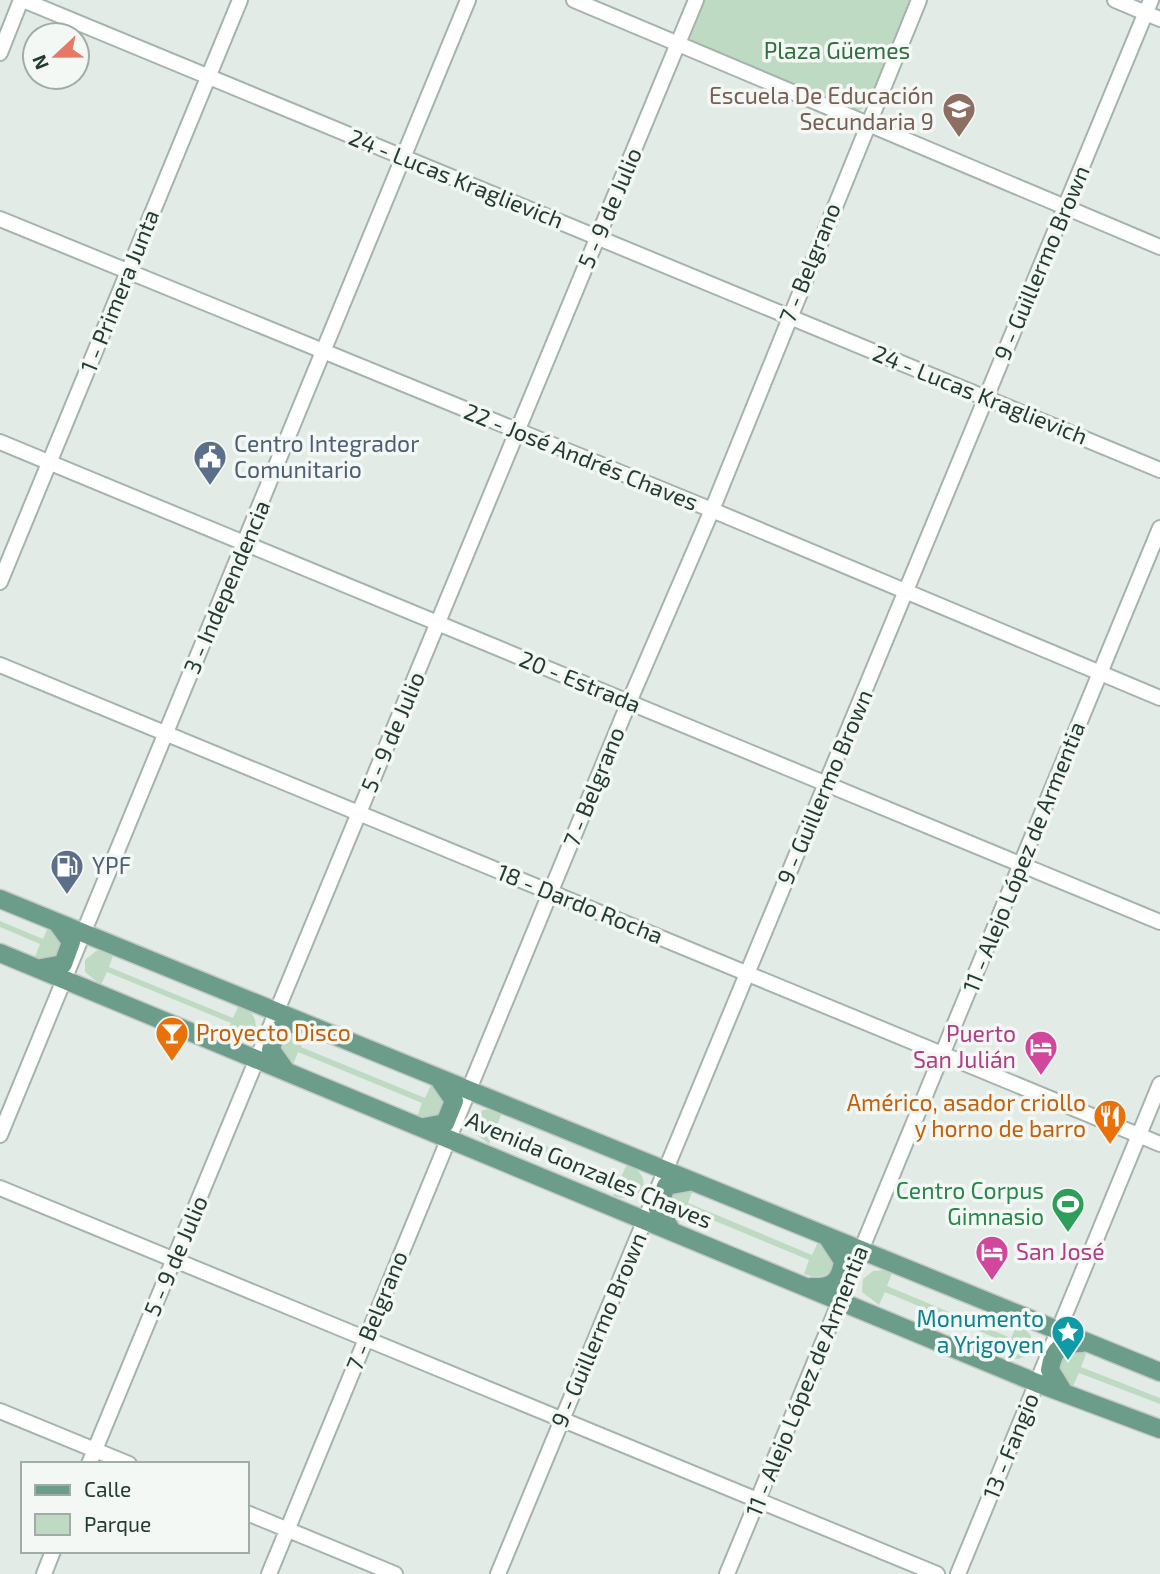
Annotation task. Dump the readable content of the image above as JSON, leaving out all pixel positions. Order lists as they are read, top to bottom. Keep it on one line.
{"streets":{"main road":["Avenida Gonzales Chaves"],"street":["24 - Lucas Kraglievich","5 - 9 de Julio","7 - Belgrano","9 - Guillermo Brown","1 - Primera Junta","22 - José Andrés Chaves","3 - Independencia","20 - Estrada","11 - Alejo López de Armentia","18 - Dardo Rocha","13 - Fangio"]},"crossings":[["24 - Lucas Kraglievich","5 - 9 de Julio"],["24 - Lucas Kraglievich","7 - Belgrano"],["24 - Lucas Kraglievich","9 - Guillermo Brown"],["24 - Lucas Kraglievich","1 - Primera Junta"],["24 - Lucas Kraglievich","3 - Independencia"],["5 - 9 de Julio","22 - José Andrés Chaves"],["5 - 9 de Julio","20 - Estrada"],["5 - 9 de Julio","18 - Dardo Rocha"],["5 - 9 de Julio","Avenida Gonzales Chaves"],["7 - Belgrano","22 - José Andrés Chaves"],["7 - Belgrano","20 - Estrada"],["7 - Belgrano","18 - Dardo Rocha"],["7 - Belgrano","Avenida Gonzales Chaves"],["9 - Guillermo Brown","22 - José Andrés Chaves"],["9 - Guillermo Brown","20 - Estrada"],["9 - Guillermo Brown","18 - Dardo Rocha"],["9 - Guillermo Brown","Avenida Gonzales Chaves"],["1 - Primera Junta","22 - José Andrés Chaves"],["1 - Primera Junta","20 - Estrada"],["22 - José Andrés Chaves","3 - Independencia"],["22 - José Andrés Chaves","11 - Alejo López de Armentia"],["3 - Independencia","20 - Estrada"],["3 - Independencia","18 - Dardo Rocha"],["3 - Independencia","Avenida Gonzales Chaves"],["20 - Estrada","11 - Alejo López de Armentia"],["11 - Alejo López de Armentia","18 - Dardo Rocha"],["11 - Alejo López de Armentia","Avenida Gonzales Chaves"],["18 - Dardo Rocha","13 - Fangio"],["Avenida Gonzales Chaves","13 - Fangio"]],"parks":["Plaza Güemes"],"places":{"school or university":["Escuela De Educación Secundaria 9"],"public building":["Centro Integrador Comunitario"],"fuel station":["YPF"],"bar":["Proyecto Disco"],"hotel":["Puerto San Julián","San José"],"restaurant":["Américo, asador criollo y horno de barro"],"sports":["Centro Corpus Gimnasio"],"place":["Monumento a Yrigoyen"]},"legend":["Calle","Parque"],"north":"left"}
